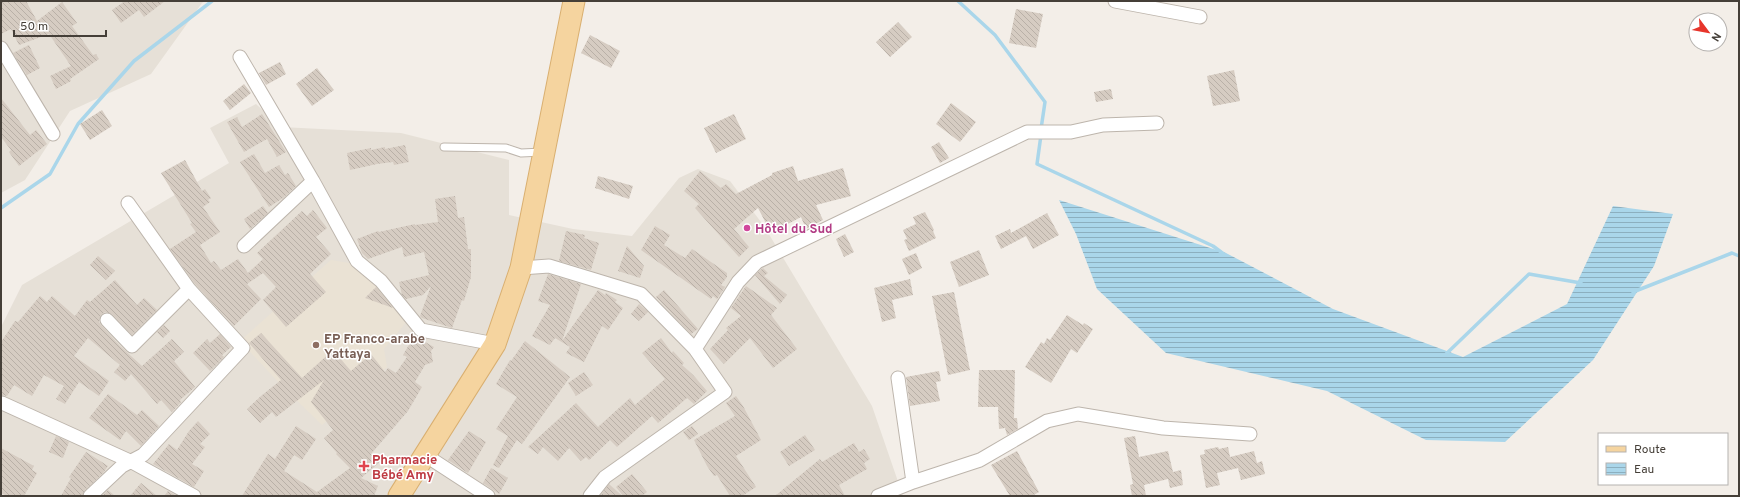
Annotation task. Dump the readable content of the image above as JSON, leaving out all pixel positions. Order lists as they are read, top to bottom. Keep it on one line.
{"places":{"other":["Hôtel du Sud","EP Franco-arabe Yattaya"],"health":["Pharmacie Bébé Amy"]},"legend":["Route","Eau"],"scale_bar":"50 m","north":"bottom right"}
